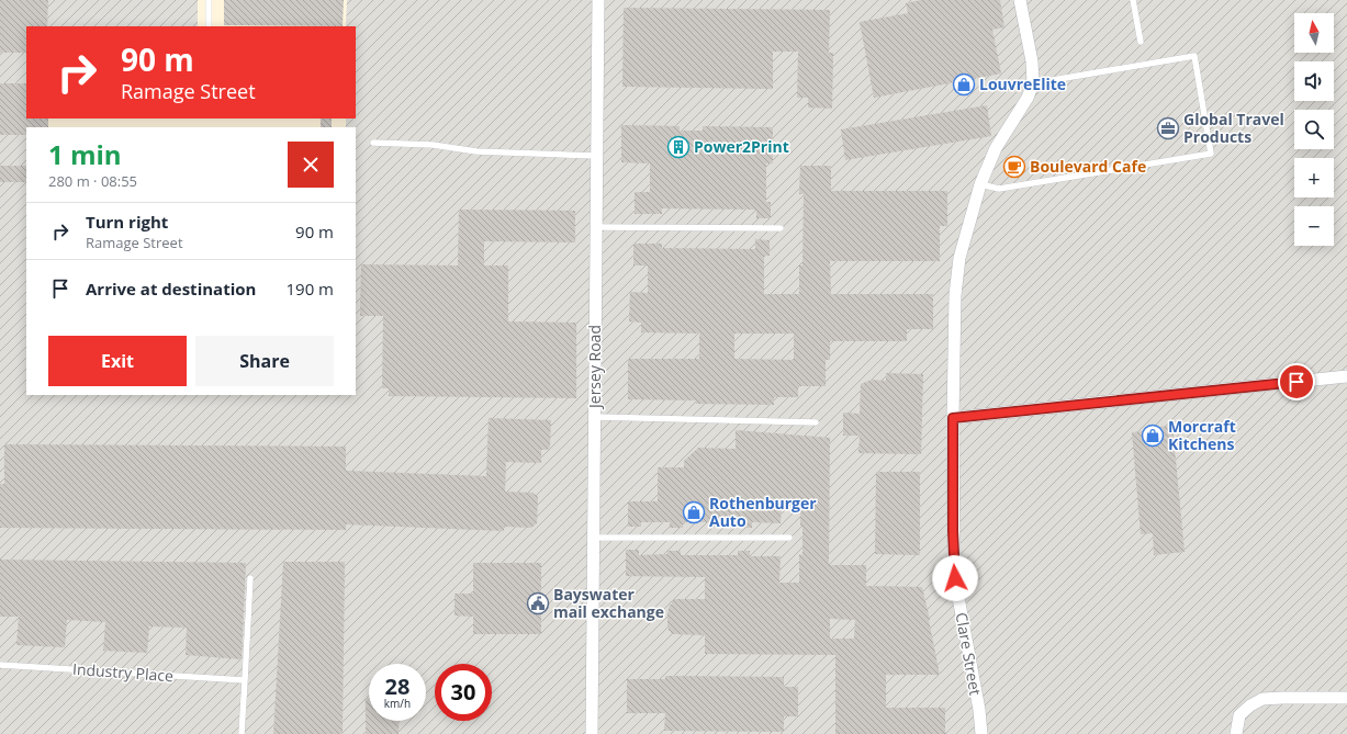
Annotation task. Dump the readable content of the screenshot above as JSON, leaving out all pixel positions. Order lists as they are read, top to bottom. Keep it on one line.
{"streets":{"street":["Jersey Road","Clare Street"],"lane":["Industry Place"]},"places":{"shop":["LouvreElite","Morcraft Kitchens","Rothenburger Auto"],"office":["Global Travel Products"],"building":["Power2Print"],"cafe":["Boulevard Cafe"],"public building":["Bayswater mail exchange"]},"north":"top","page":{"map_buttons":["+","−"],"turn":["90 m","Ramage Street"],"heading":["1 min","280 m · 08:55"],"list":[{"name":"Turn right","note":"Ramage Street","value":"90 m"},{"name":"Arrive at destination","value":"190 m"}],"buttons":["Exit","Share"],"speed":"28 km/h","limit":"30"}}
